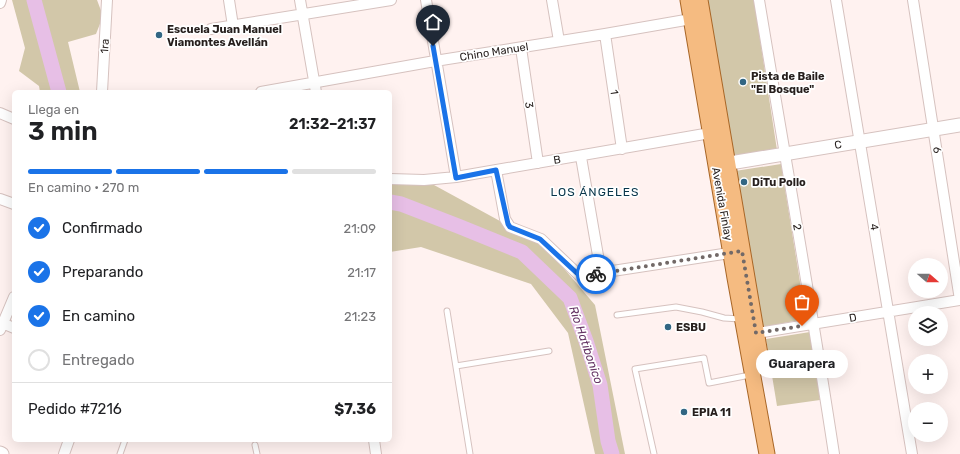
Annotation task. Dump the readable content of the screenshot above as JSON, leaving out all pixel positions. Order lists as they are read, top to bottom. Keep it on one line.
{"streets":{"main road":["Avenida Finlay"],"street":["1ra","Chino Manuel","1","3","C","6","B","2","4","D"]},"crossings":[["Chino Manuel","1"],["Chino Manuel","3"],["Chino Manuel","Avenida Finlay"],["1","B"],["3","B"],["C","6"],["C","Avenida Finlay"],["C","2"],["C","4"],["6","D"],["B","Avenida Finlay"],["Avenida Finlay","D"],["2","D"],["4","D"]],"districts":["LOS ÁNGELES"],"water":["Río Hatibonico"],"places":["Escuela Juan Manuel Viamontes Avellán","Pista de Baile \"El Bosque\"","DiTu Pollo","Guarapera","ESBU","EPIA 11"],"north":"right","page":{"heading":["3 min","Llega en","21:32–21:37"],"panel":["Pedido #7216","$7.36"],"bar":"En camino · 270 m","list":[["Confirmado","21:09"],["Preparando","21:17"],["En camino","21:23"],"Entregado"],"map_buttons":["+","−"],"bubble":"Guarapera"}}
